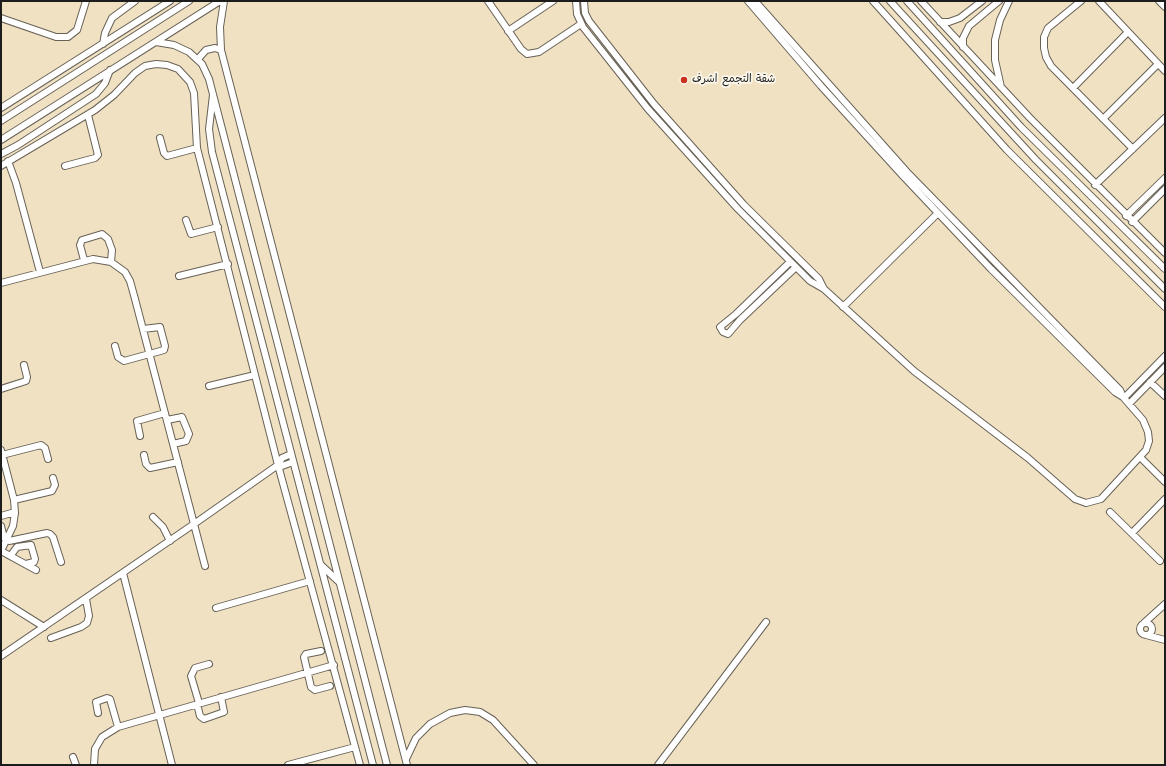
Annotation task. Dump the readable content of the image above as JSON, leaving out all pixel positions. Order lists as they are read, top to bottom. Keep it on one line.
{"places":["شقة التجمع اشرف"]}
